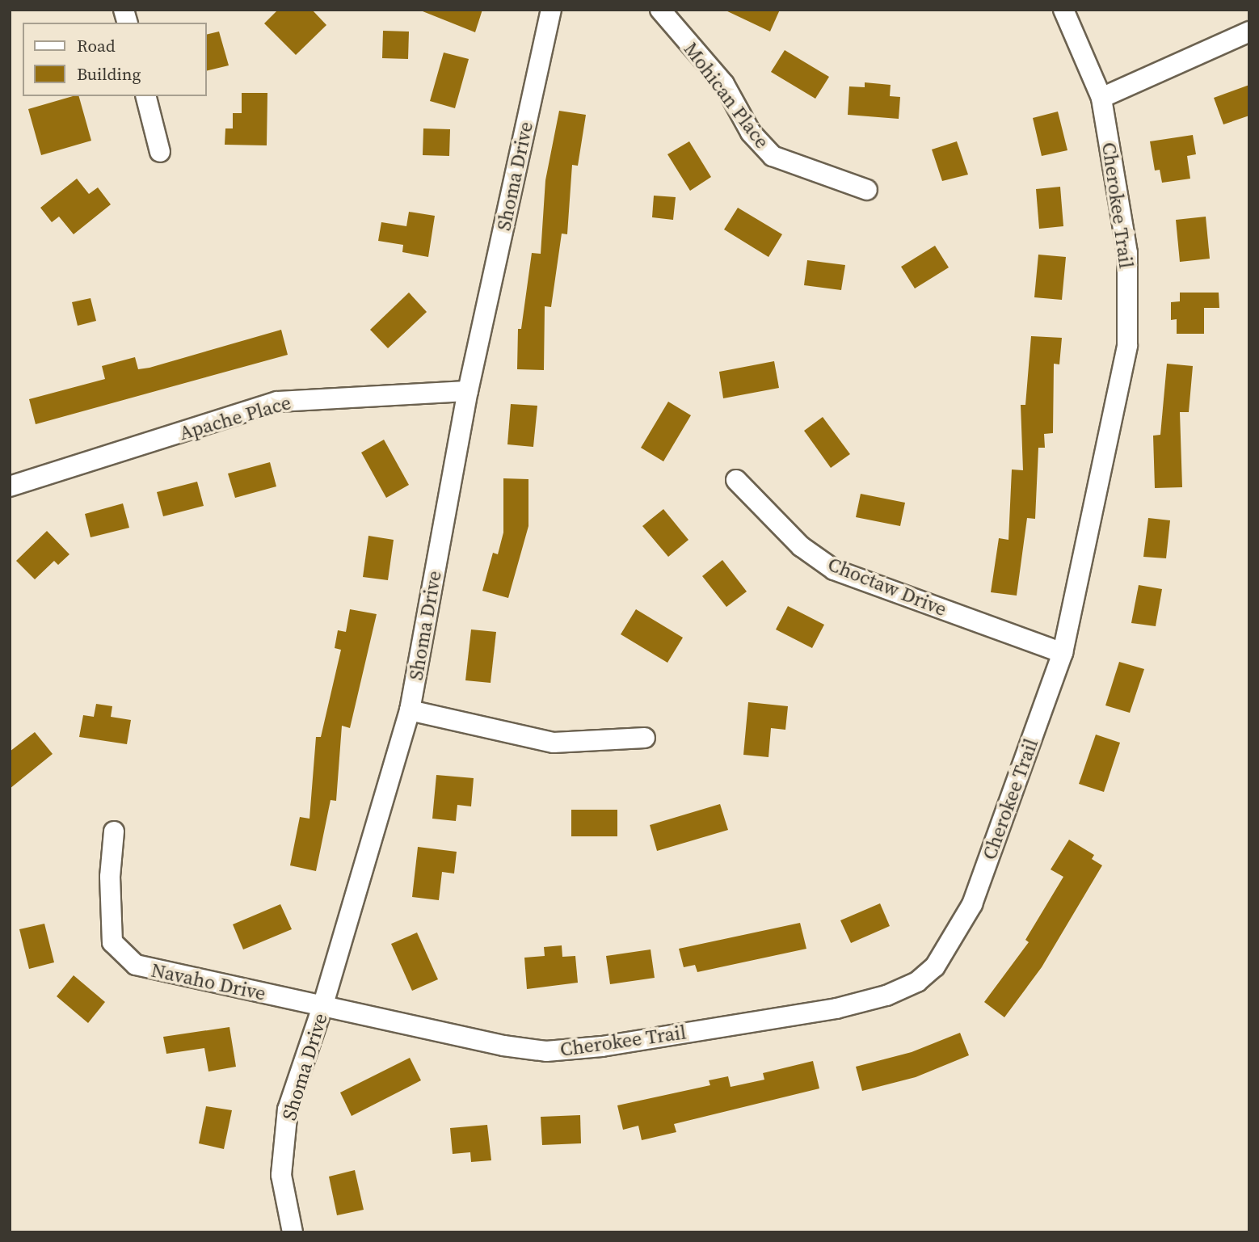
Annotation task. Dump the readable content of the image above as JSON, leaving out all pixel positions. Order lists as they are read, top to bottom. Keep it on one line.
{"streets":{"street":["Mohican Place","Shoma Drive","Cherokee Trail","Apache Place","Choctaw Drive","Navaho Drive"]},"crossings":[["Shoma Drive","Cherokee Trail"],["Shoma Drive","Apache Place"],["Shoma Drive","Navaho Drive"],["Cherokee Trail","Choctaw Drive"],["Cherokee Trail","Navaho Drive"]],"legend":["Road","Building"]}
